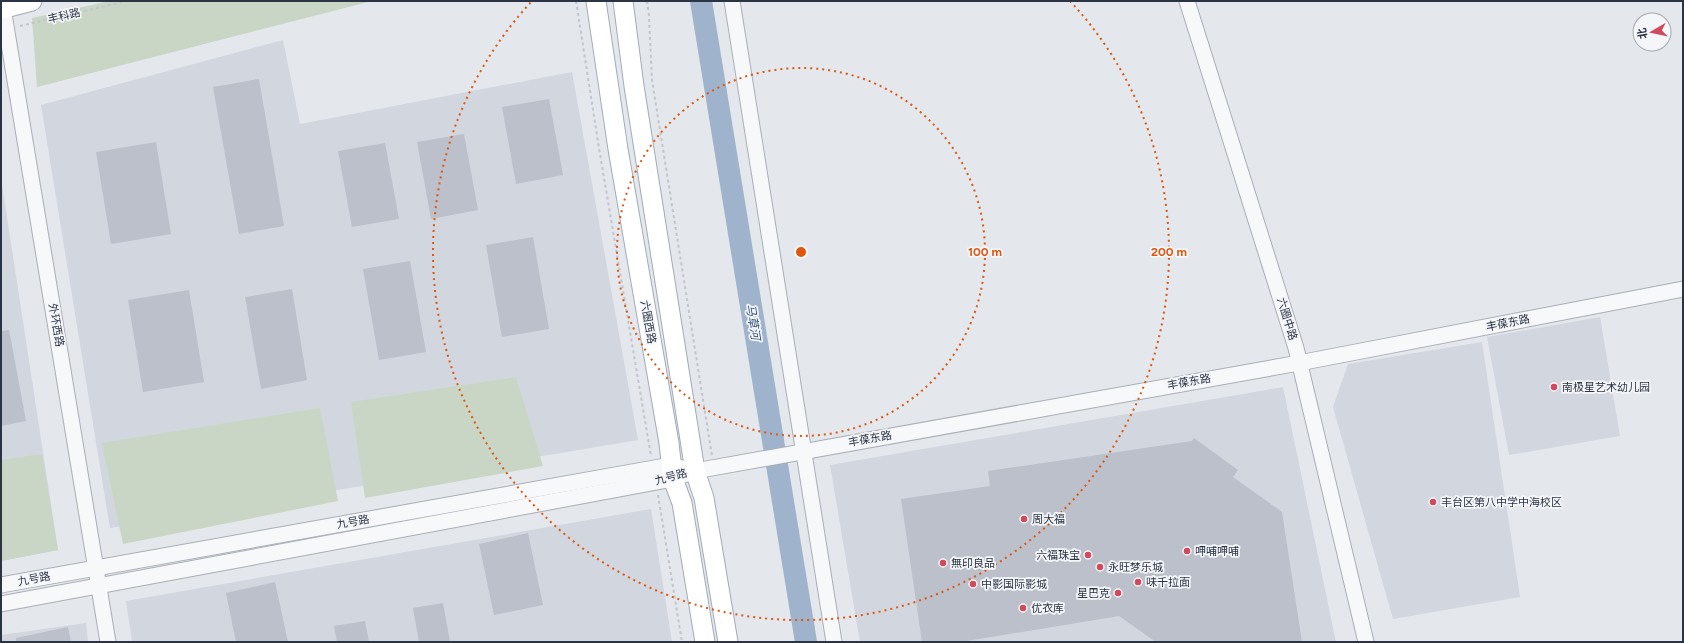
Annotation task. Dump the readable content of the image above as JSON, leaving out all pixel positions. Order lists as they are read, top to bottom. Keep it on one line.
{"streets":{"main road":["六圈西路"],"street":["六圈中路","丰葆东路","外环西路","九号路"],"path":["丰科路"]},"crossings":[["丰科路","外环西路"],["六圈中路","丰葆东路"],["六圈西路","丰葆东路"],["六圈西路","九号路"],["丰葆东路","九号路"],["外环西路","九号路"]],"water":["马草河"],"places":["南极星艺术幼儿园","丰台区第八中学中海校区","周大福","呷哺呷哺","六福珠宝","無印良品","永旺梦乐城","味千拉面","中影国际影城","星巴克","优衣库"],"north":"left","rings":["100 m","200 m"]}
